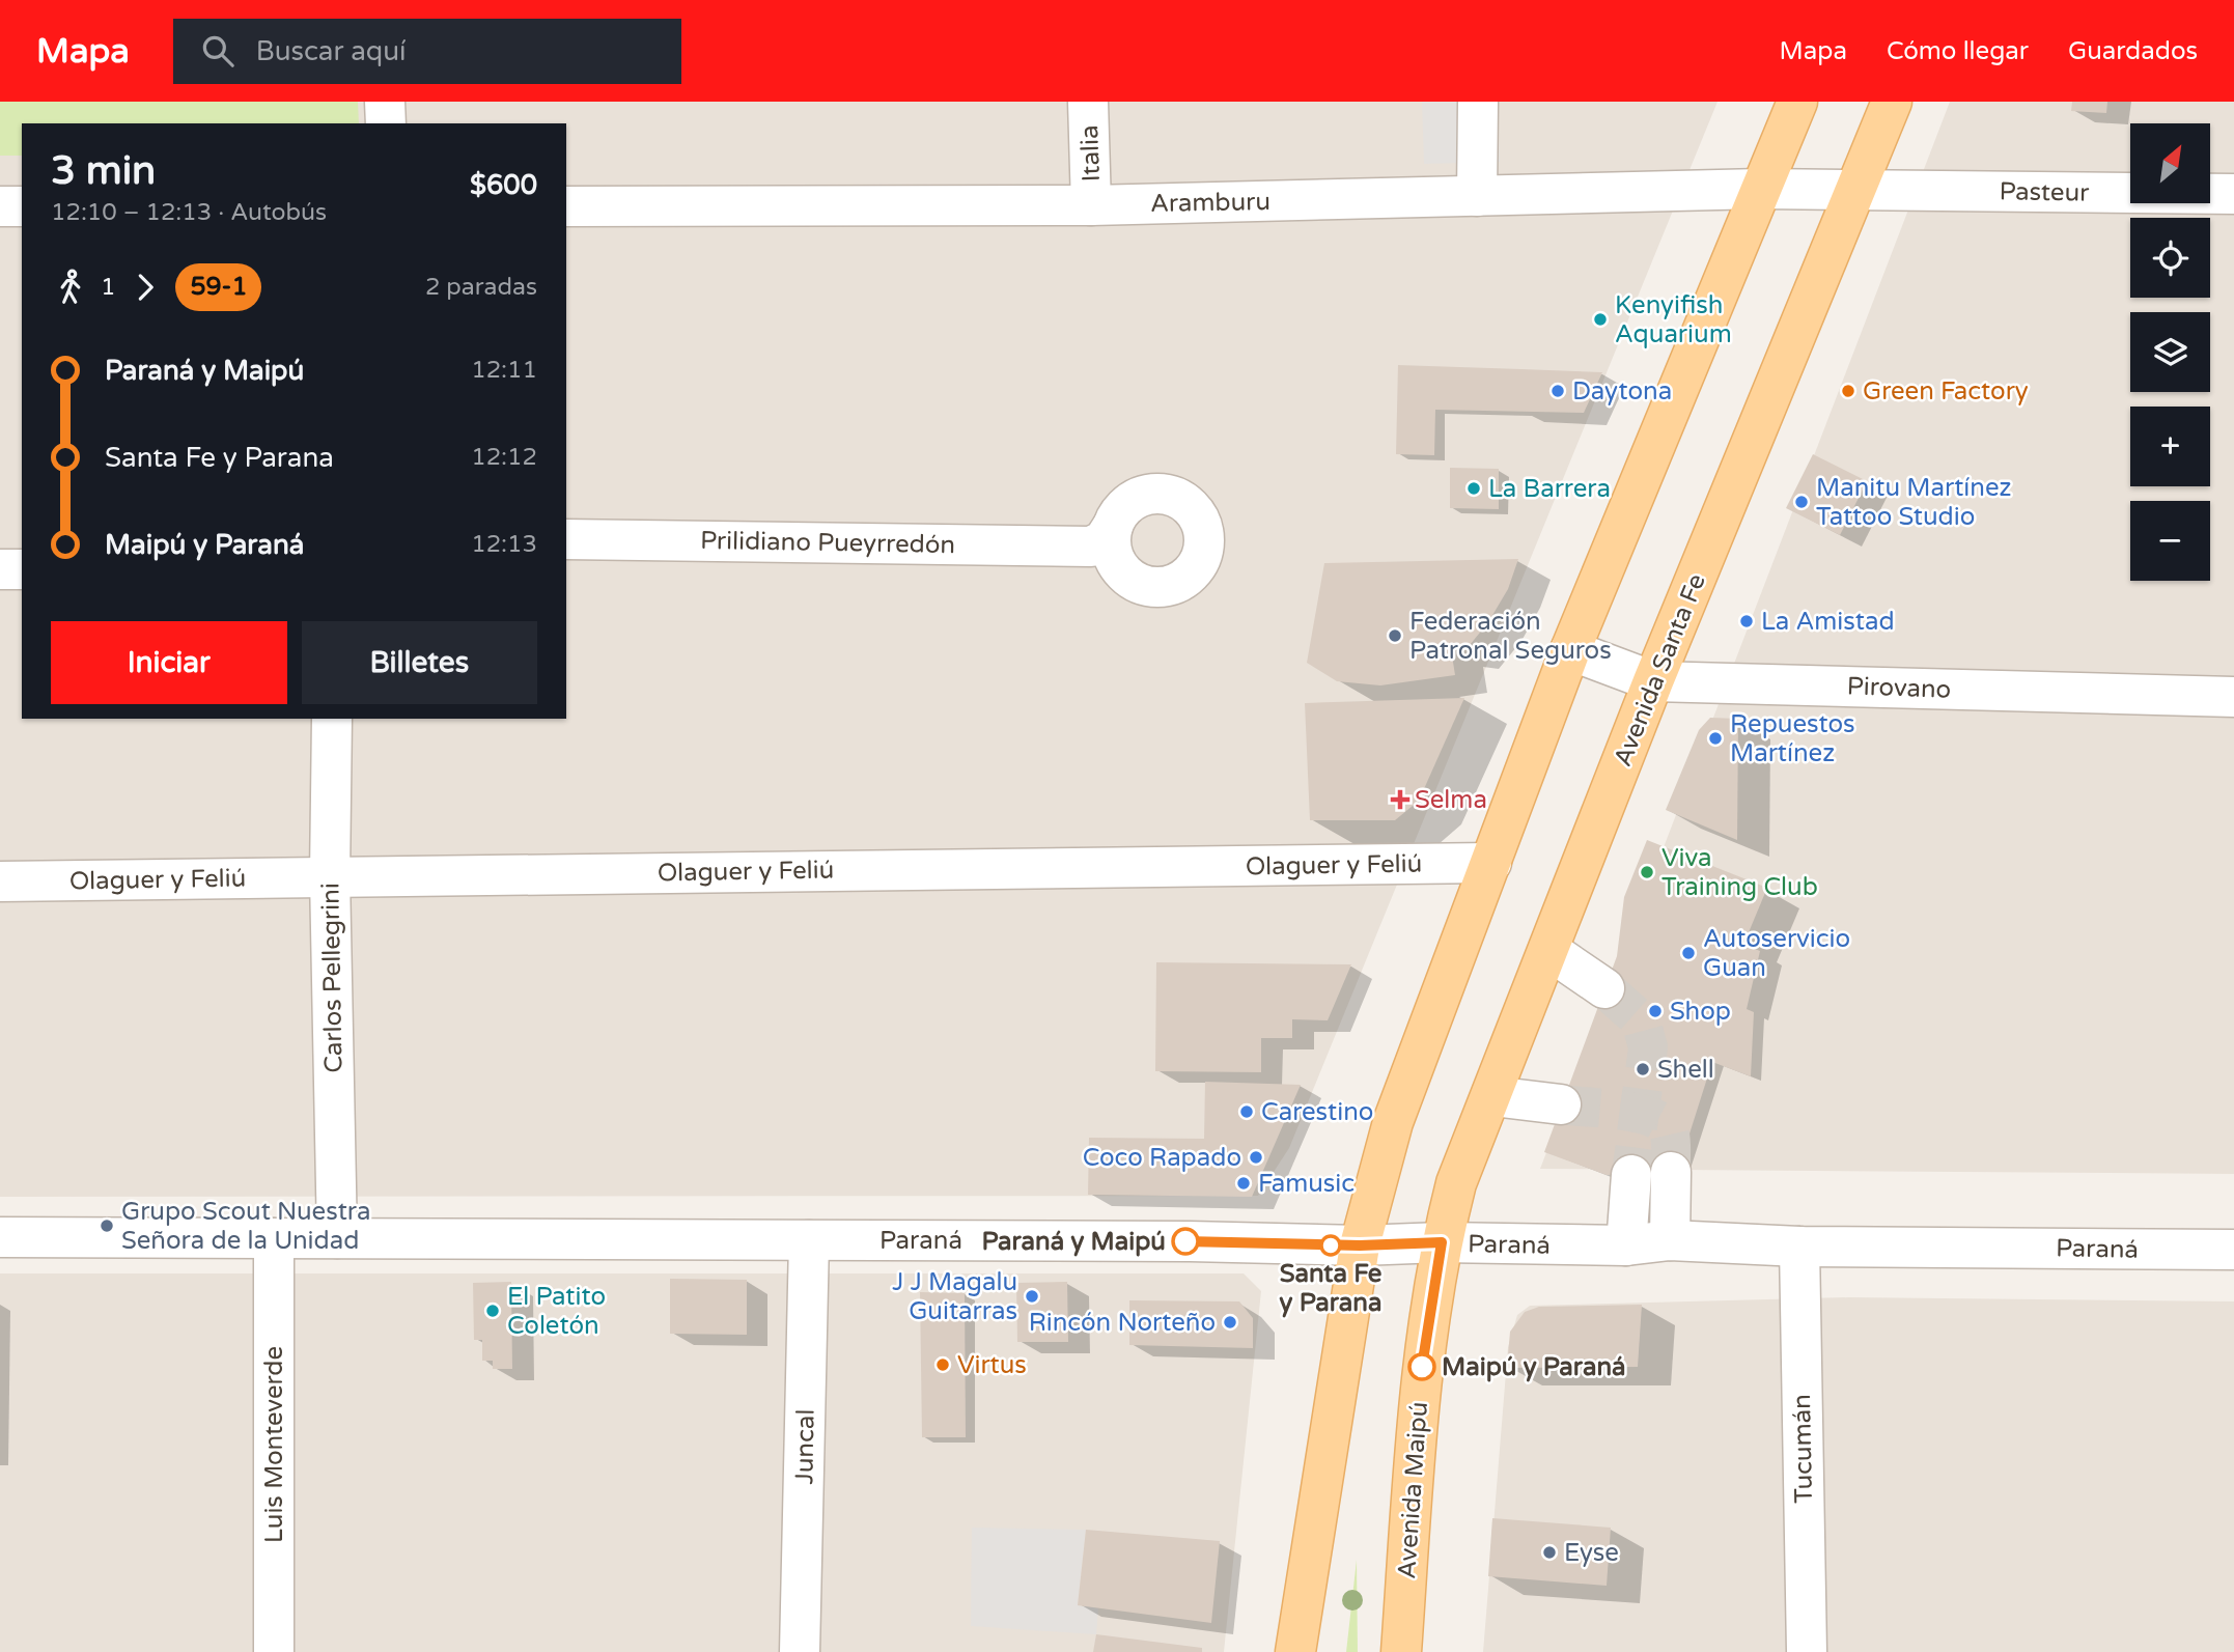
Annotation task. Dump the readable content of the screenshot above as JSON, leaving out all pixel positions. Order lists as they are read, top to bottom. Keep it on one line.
{"streets":{"main road":["Avenida Santa Fe","Avenida Maipú"],"street":["Italia","Pasteur","Aramburu","Prilidiano Pueyrredón","Pirovano","Olaguer y Feliú","Carlos Pellegrini","Paraná","Luis Monteverde","Juncal","Tucumán"]},"crossings":[["Italia","Aramburu"],["Pasteur","Aramburu"],["Pasteur","Avenida Santa Fe"],["Aramburu","Avenida Santa Fe"],["Avenida Santa Fe","Pirovano"],["Avenida Santa Fe","Paraná"],["Avenida Santa Fe","Avenida Maipú"],["Olaguer y Feliú","Carlos Pellegrini"],["Carlos Pellegrini","Paraná"],["Paraná","Luis Monteverde"],["Paraná","Juncal"],["Paraná","Tucumán"],["Paraná","Avenida Maipú"]],"places":{"other":["Kenyifish Aquarium","Daytona","Green Factory","La Barrera","Manitu Martínez Tattoo Studio","La Amistad","Federación Patronal Seguros","Repuestos Martínez","Viva Training Club","Autoservicio Guan","Shop","Shell","Carestino","Coco Rapado","Famusic","Grupo Scout Nuestra Señora de la Unidad","Paraná y Maipú","Santa Fe y Parana","J J Magalu Guitarras","El Patito Coletón","Rincón Norteño","Virtus","Maipú y Paraná","Eyse"],"health":["Selma"]},"lines":["bus line 59-1"],"north":"top right","page":{"header":"Mapa","search":"Buscar aquí","nav":["Mapa","Cómo llegar","Guardados"],"map_buttons":["+","−"],"heading":["3 min","12:10 – 12:13 · Autobús","$600"],"legs":["1","59-1","2 paradas"],"list":[{"name":"Paraná y Maipú","value":"12:11"},{"name":"Santa Fe y Parana","value":"12:12"},{"name":"Maipú y Paraná","value":"12:13"}],"buttons":["Iniciar","Billetes"]}}
